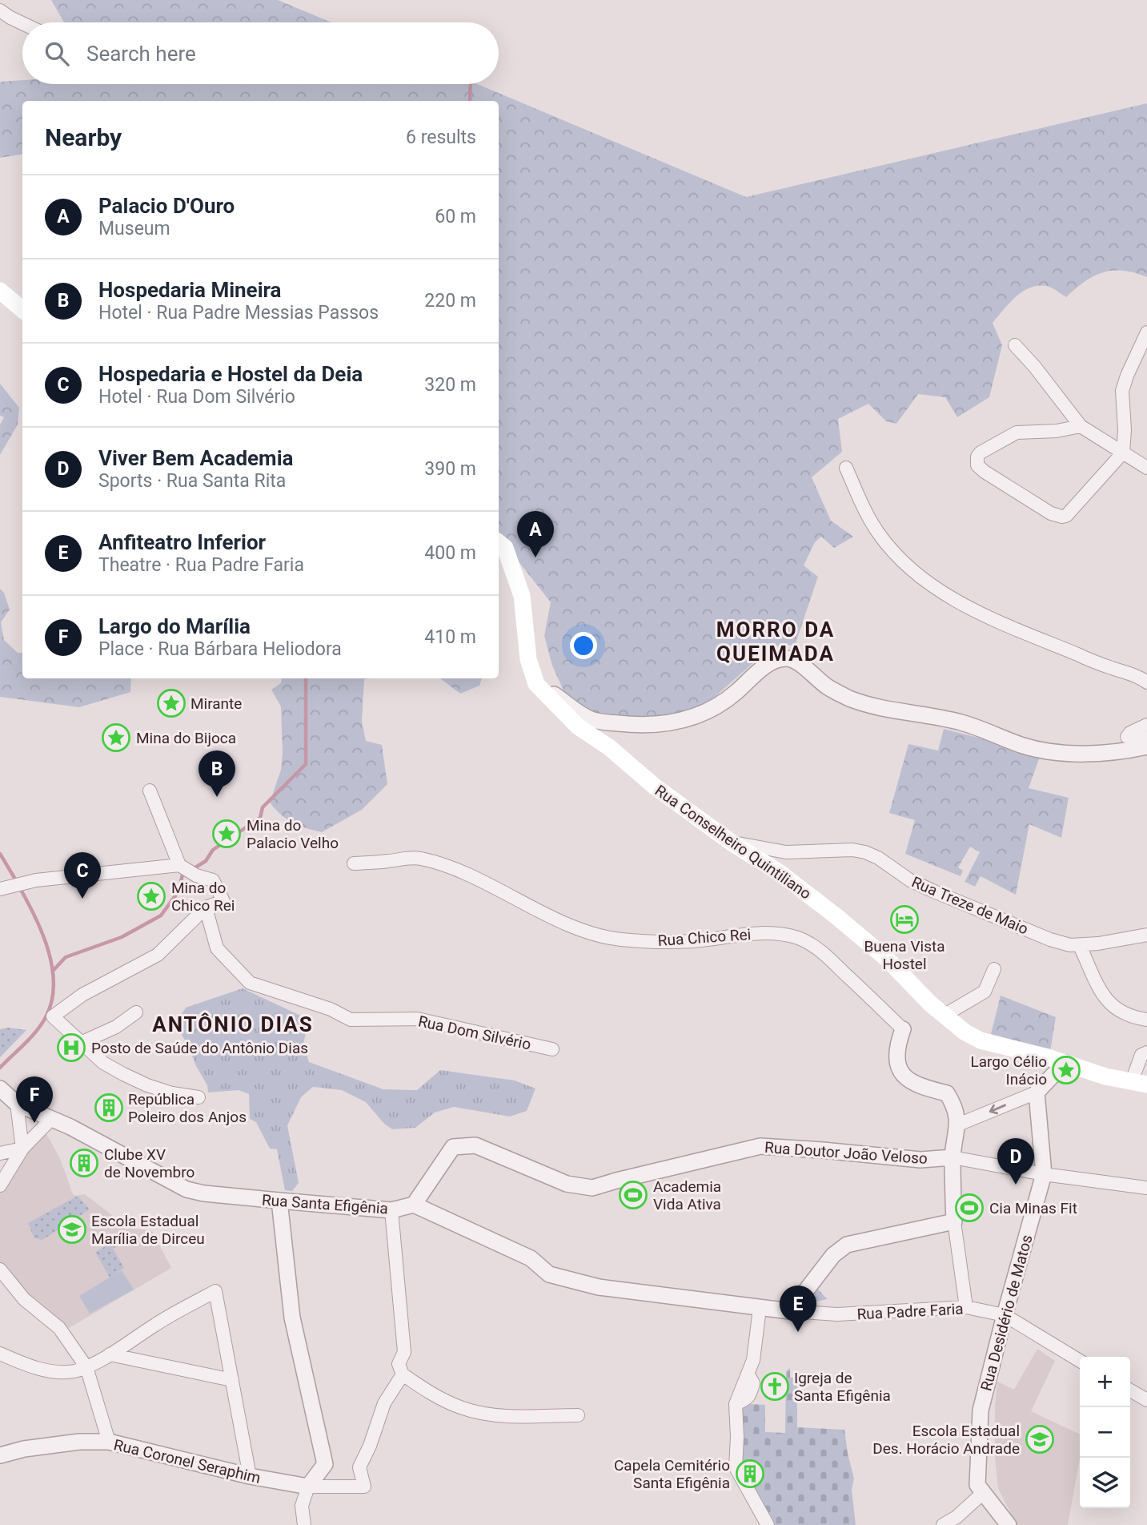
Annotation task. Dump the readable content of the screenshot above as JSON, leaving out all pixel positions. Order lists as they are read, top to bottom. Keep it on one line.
{"streets":{"main road":["Rua Conselheiro Quintiliano"],"street":["Rua Treze de Maio","Rua Chico Rei","Rua Dom Silvério","Rua Doutor João Veloso","Rua Santa Efigênia","Rua Padre Faria","Rua Desidério de Matos","Rua Coronel Seraphim"]},"crossings":[["Rua Conselheiro Quintiliano","Rua Treze de Maio"],["Rua Doutor João Veloso","Rua Santa Efigênia"],["Rua Padre Faria","Rua Desidério de Matos"]],"districts":["MORRO DA QUEIMADA","ANTÔNIO DIAS"],"places":{"place":["Mirante","Mina do Bijoca","Mina do Palacio Velho","Mina do Chico Rei","Largo Célio Inácio"],"hotel":["Buena Vista Hostel"],"hospital":["Posto de Saúde do Antônio Dias"],"building":["República Poleiro dos Anjos","Clube XV de Novembro","Capela Cemitério Santa Efigênia"],"sports":["Academia Vida Ativa","Cia Minas Fit"],"school or university":["Escola Estadual Marília de Dirceu","Escola Estadual Des. Horácio Andrade"],"church":["Igreja de Santa Efigênia"]},"page":{"search":"Search here","heading":["Nearby","6 results"],"list":[{"mark":"A","name":"Palacio D'Ouro","note":"Museum","value":"60 m"},{"mark":"B","name":"Hospedaria Mineira","note":"Hotel · Rua Padre Messias Passos","value":"220 m"},{"mark":"C","name":"Hospedaria e Hostel da Deia","note":"Hotel · Rua Dom Silvério","value":"320 m"},{"mark":"D","name":"Viver Bem Academia","note":"Sports · Rua Santa Rita","value":"390 m"},{"mark":"E","name":"Anfiteatro Inferior","note":"Theatre · Rua Padre Faria","value":"400 m"},{"mark":"F","name":"Largo do Marília","note":"Place · Rua Bárbara Heliodora","value":"410 m"}],"pins":["A","B","C","F","D","E"],"map_buttons":["+","−"]}}
